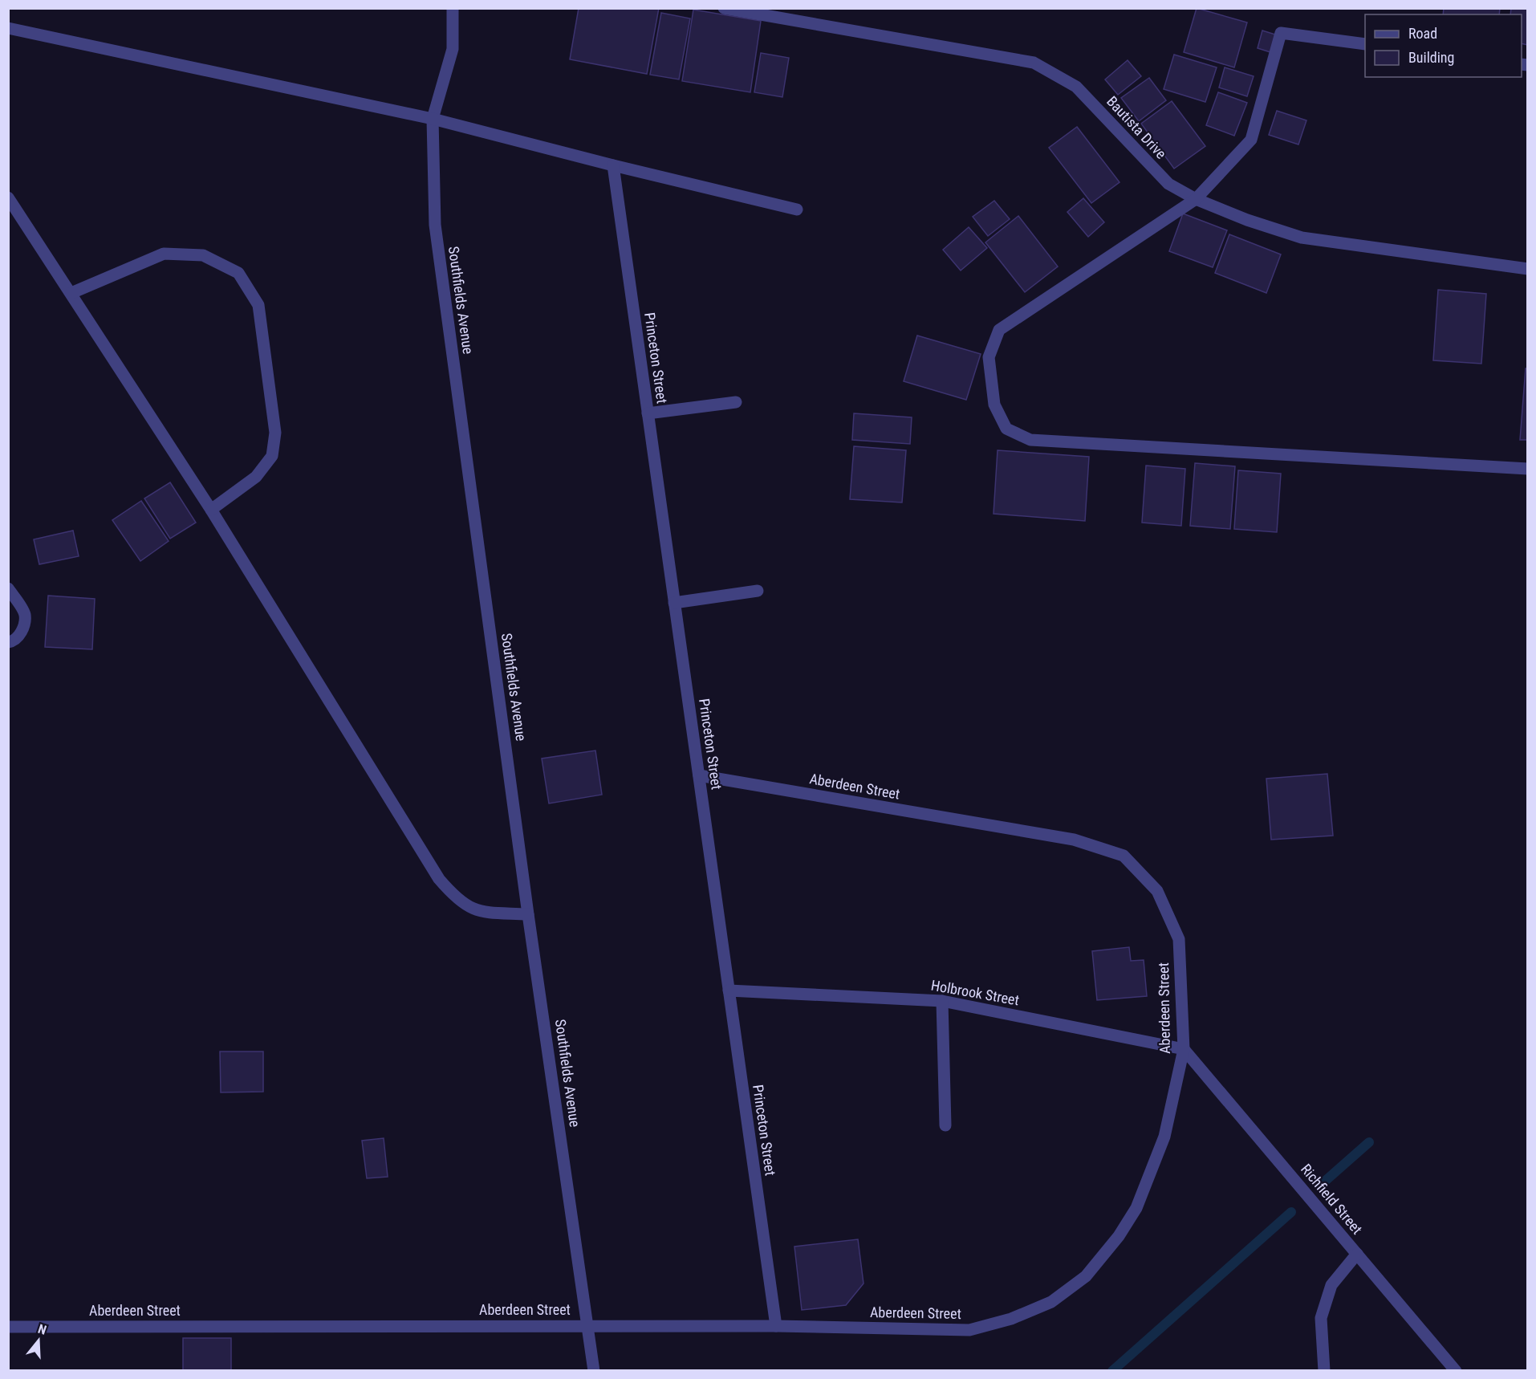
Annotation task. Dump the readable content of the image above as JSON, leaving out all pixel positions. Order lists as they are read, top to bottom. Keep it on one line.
{"streets":{"street":["Bautista Drive","Southfields Avenue","Princeton Street","Aberdeen Street","Holbrook Street","Richfield Street"]},"crossings":[["Southfields Avenue","Aberdeen Street"],["Princeton Street","Aberdeen Street"],["Princeton Street","Holbrook Street"],["Aberdeen Street","Holbrook Street"],["Aberdeen Street","Richfield Street"],["Holbrook Street","Richfield Street"]],"legend":["Road","Building"],"north":"top"}
